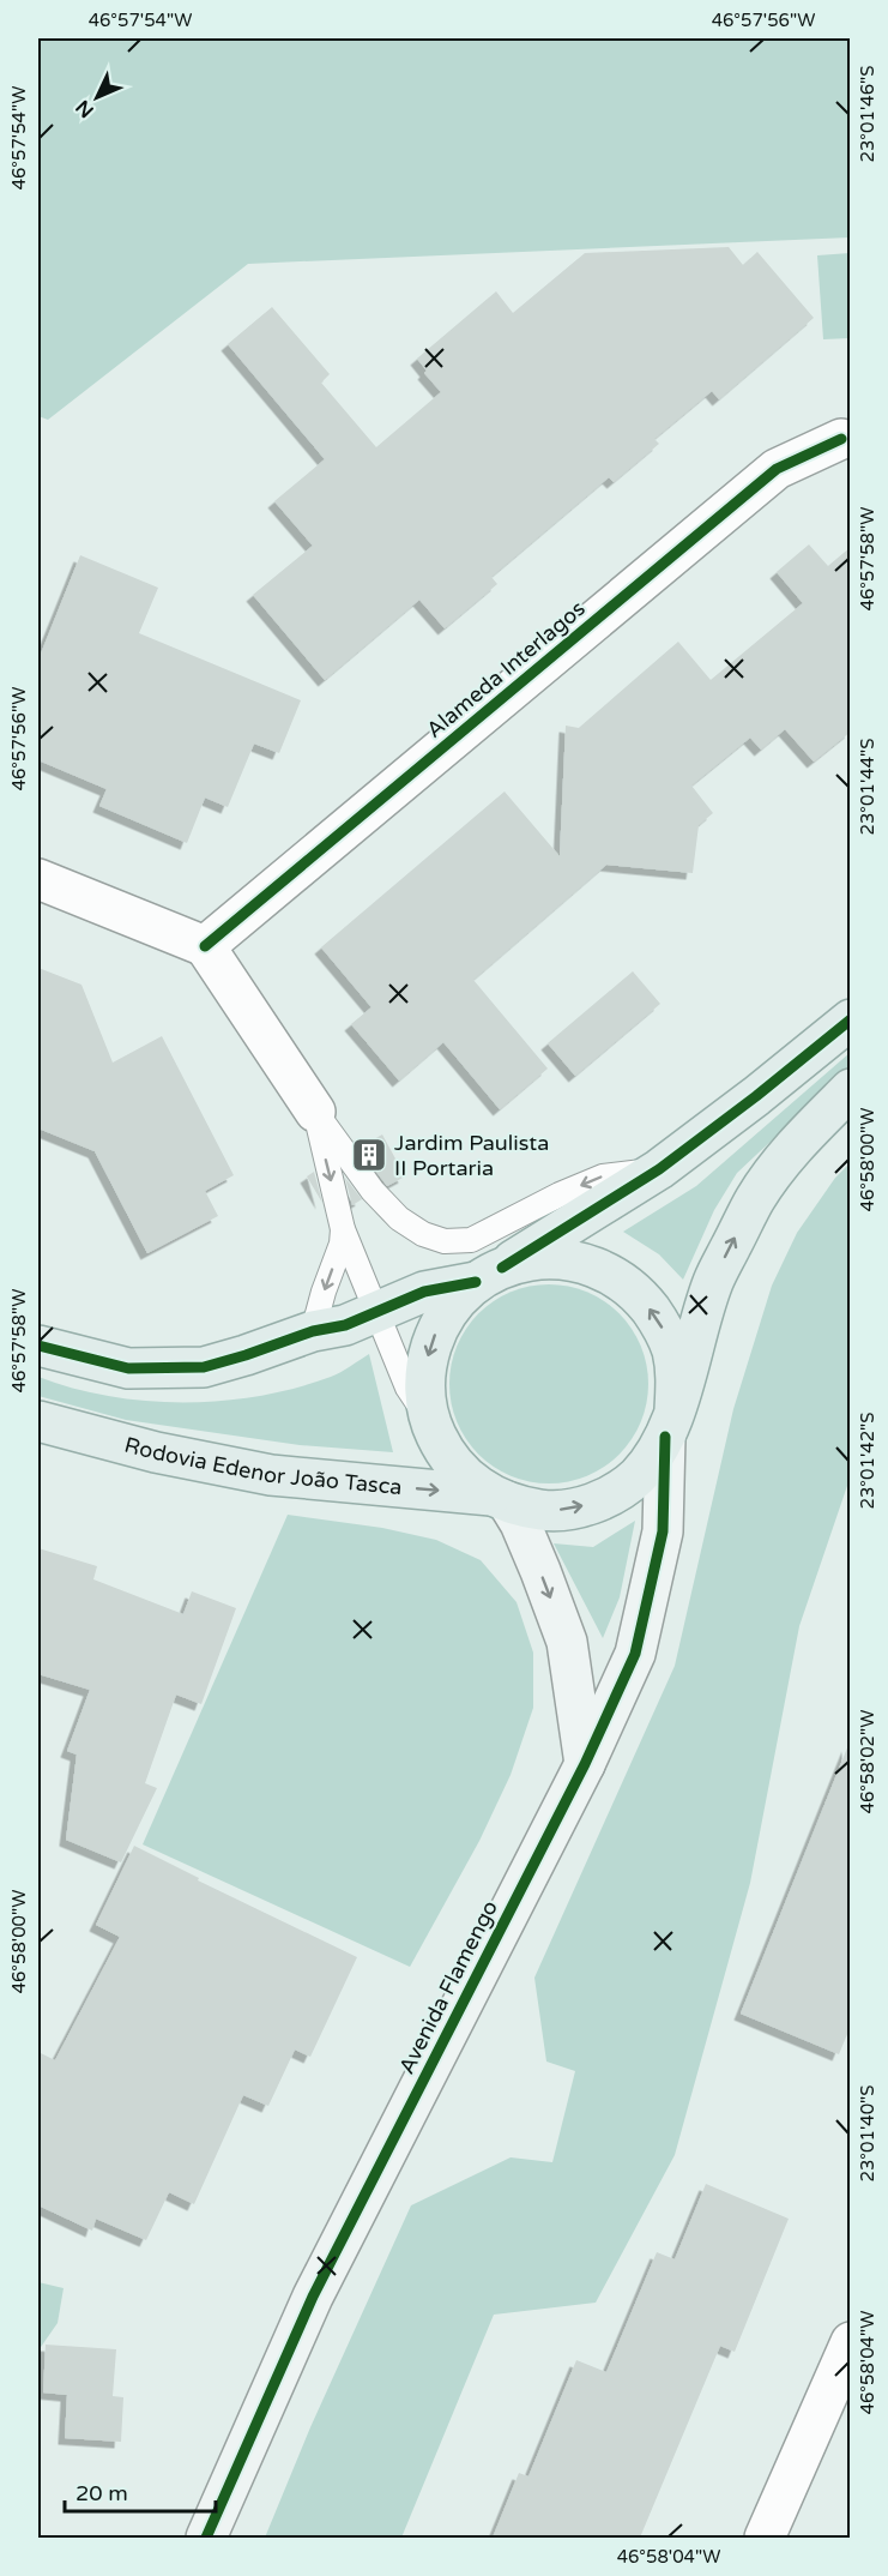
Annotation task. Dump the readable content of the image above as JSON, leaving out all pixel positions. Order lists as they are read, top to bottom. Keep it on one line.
{"streets":{"main road":["Rodovia Edenor João Tasca"],"street":["Alameda Interlagos","Avenida Flamengo"]},"crossings":[["Rodovia Edenor João Tasca","Avenida Flamengo"]],"places":{"building":["Jardim Paulista II Portaria"]},"scale_bar":"20 m","north":"bottom left","coordinates":["46°57'54\"W","46°57'56\"W","23°01'46\"S","46°57'58\"W","23°01'44\"S","46°58'00\"W","23°01'42\"S","46°58'02\"W","23°01'40\"S","46°58'04\"W"]}
